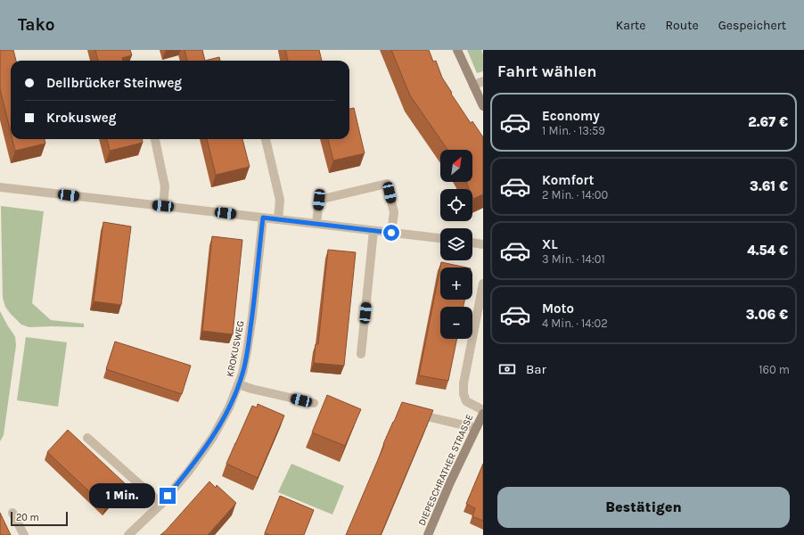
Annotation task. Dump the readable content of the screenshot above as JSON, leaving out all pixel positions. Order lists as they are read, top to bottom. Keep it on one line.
{"streets":{"street":["KROKUSWEG","DIEPESCHRATHER STRASSE"]},"scale_bar":"20 m","north":"top right","page":{"header":"Tako","nav":["Karte","Route","Gespeichert"],"heading":"Fahrt wählen","banner":["Dellbrücker Steinweg","Krokusweg"],"list":[{"name":"Economy","note":"1 Min. · 13:59","value":"2.67 €"},{"name":"Komfort","note":"2 Min. · 14:00","value":"3.61 €"},{"name":"XL","note":"3 Min. · 14:01","value":"4.54 €"},{"name":"Moto","note":"4 Min. · 14:02","value":"3.06 €"}],"map_buttons":["+","−"],"pay":["Bar","160 m"],"buttons":"Bestätigen","bubble":"1 Min.","scale":"20 m"}}
